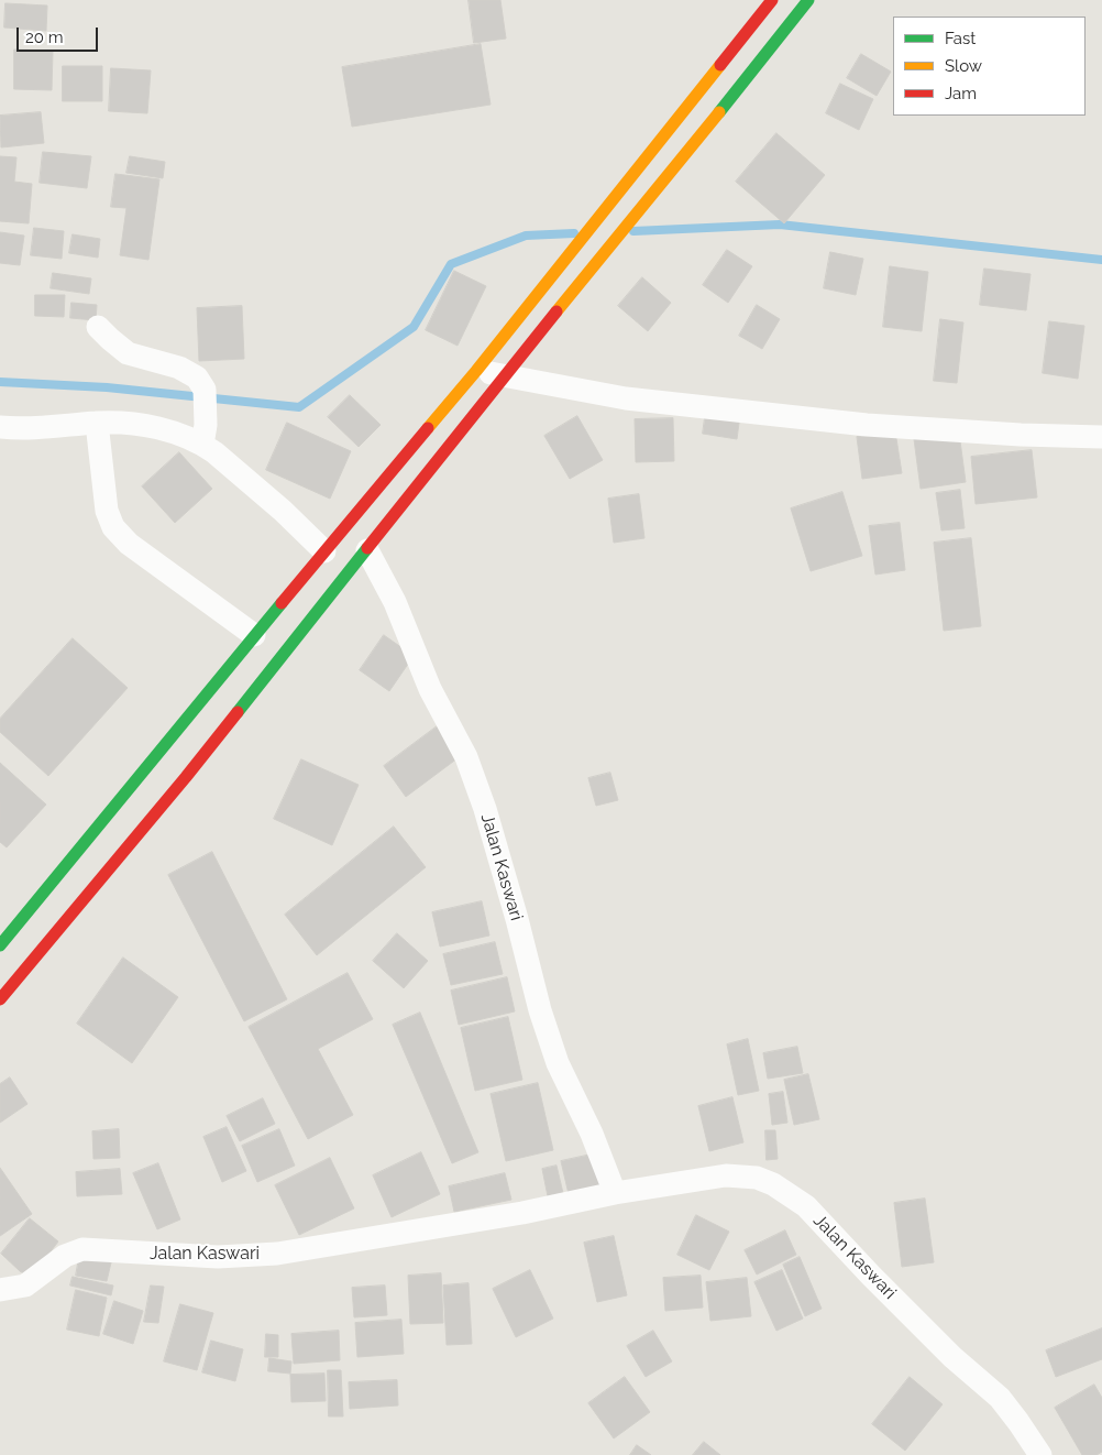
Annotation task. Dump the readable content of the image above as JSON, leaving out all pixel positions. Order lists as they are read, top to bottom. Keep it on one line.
{"streets":{"street":["Jalan Kaswari"]},"legend":["Fast","Slow","Jam"],"scale_bar":"20 m"}
